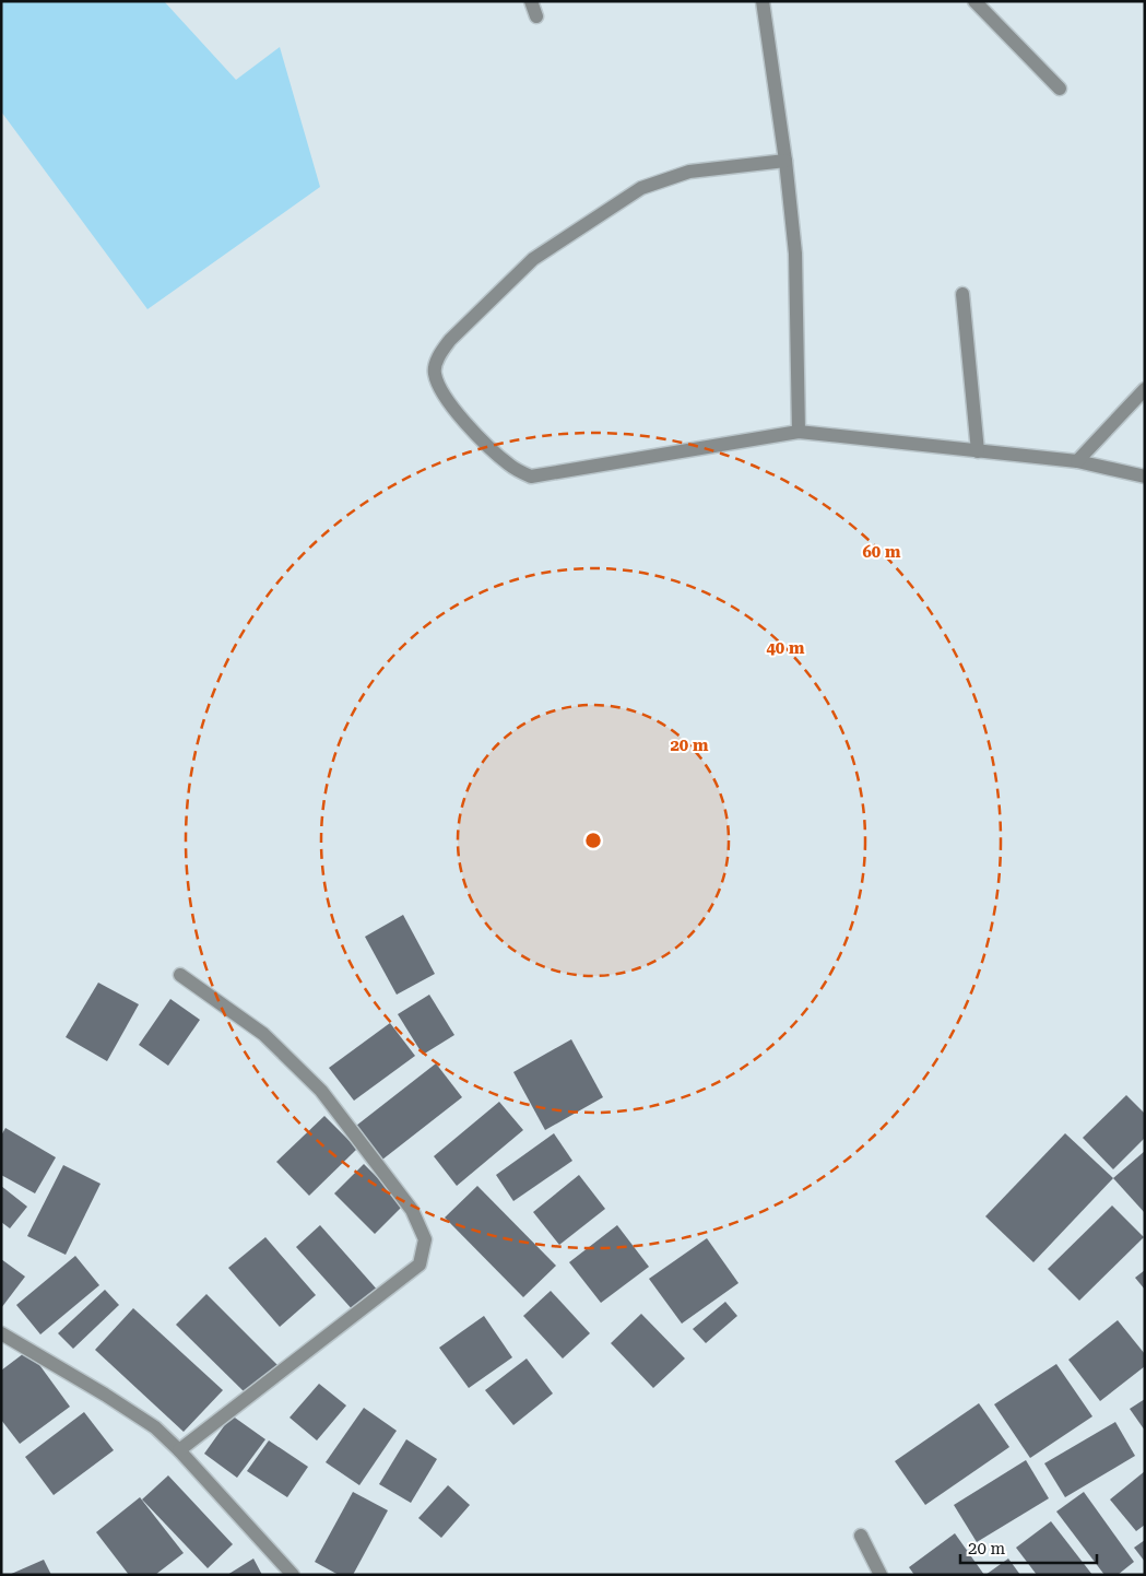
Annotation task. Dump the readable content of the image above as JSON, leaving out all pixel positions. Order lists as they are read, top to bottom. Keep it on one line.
{"scale_bar":"20 m","rings":["60 m","40 m","20 m"]}
